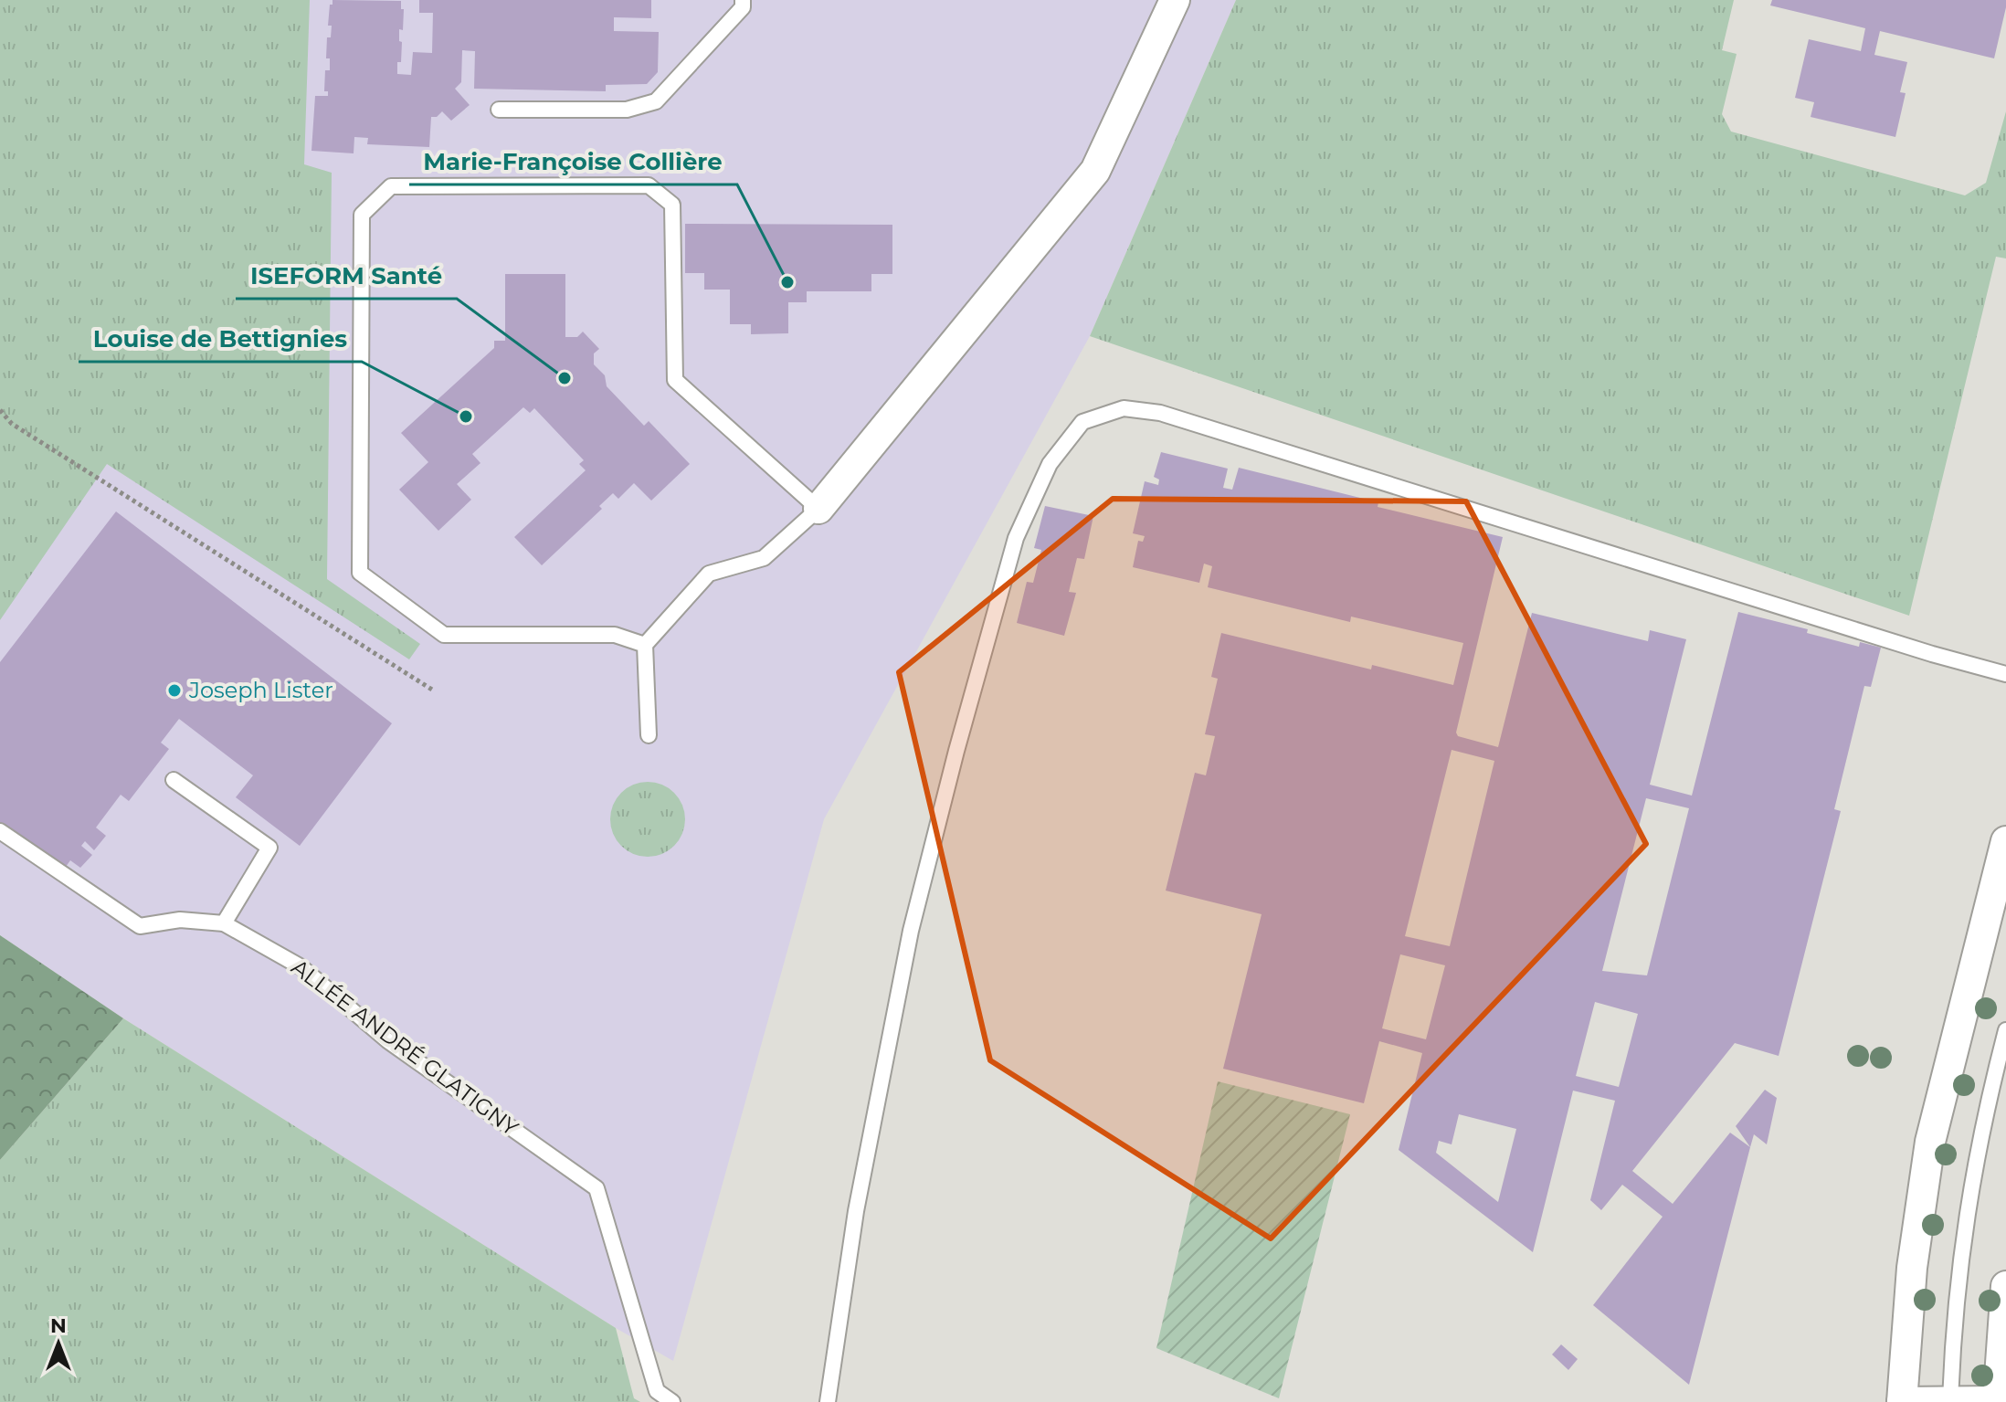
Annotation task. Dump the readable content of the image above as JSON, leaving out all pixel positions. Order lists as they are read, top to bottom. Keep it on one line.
{"streets":{"lane":["ALLÉE ANDRÉ GLATIGNY"]},"places":["Marie-Françoise Collière","ISEFORM Santé","Louise de Bettignies","Joseph Lister"],"north":"top"}
